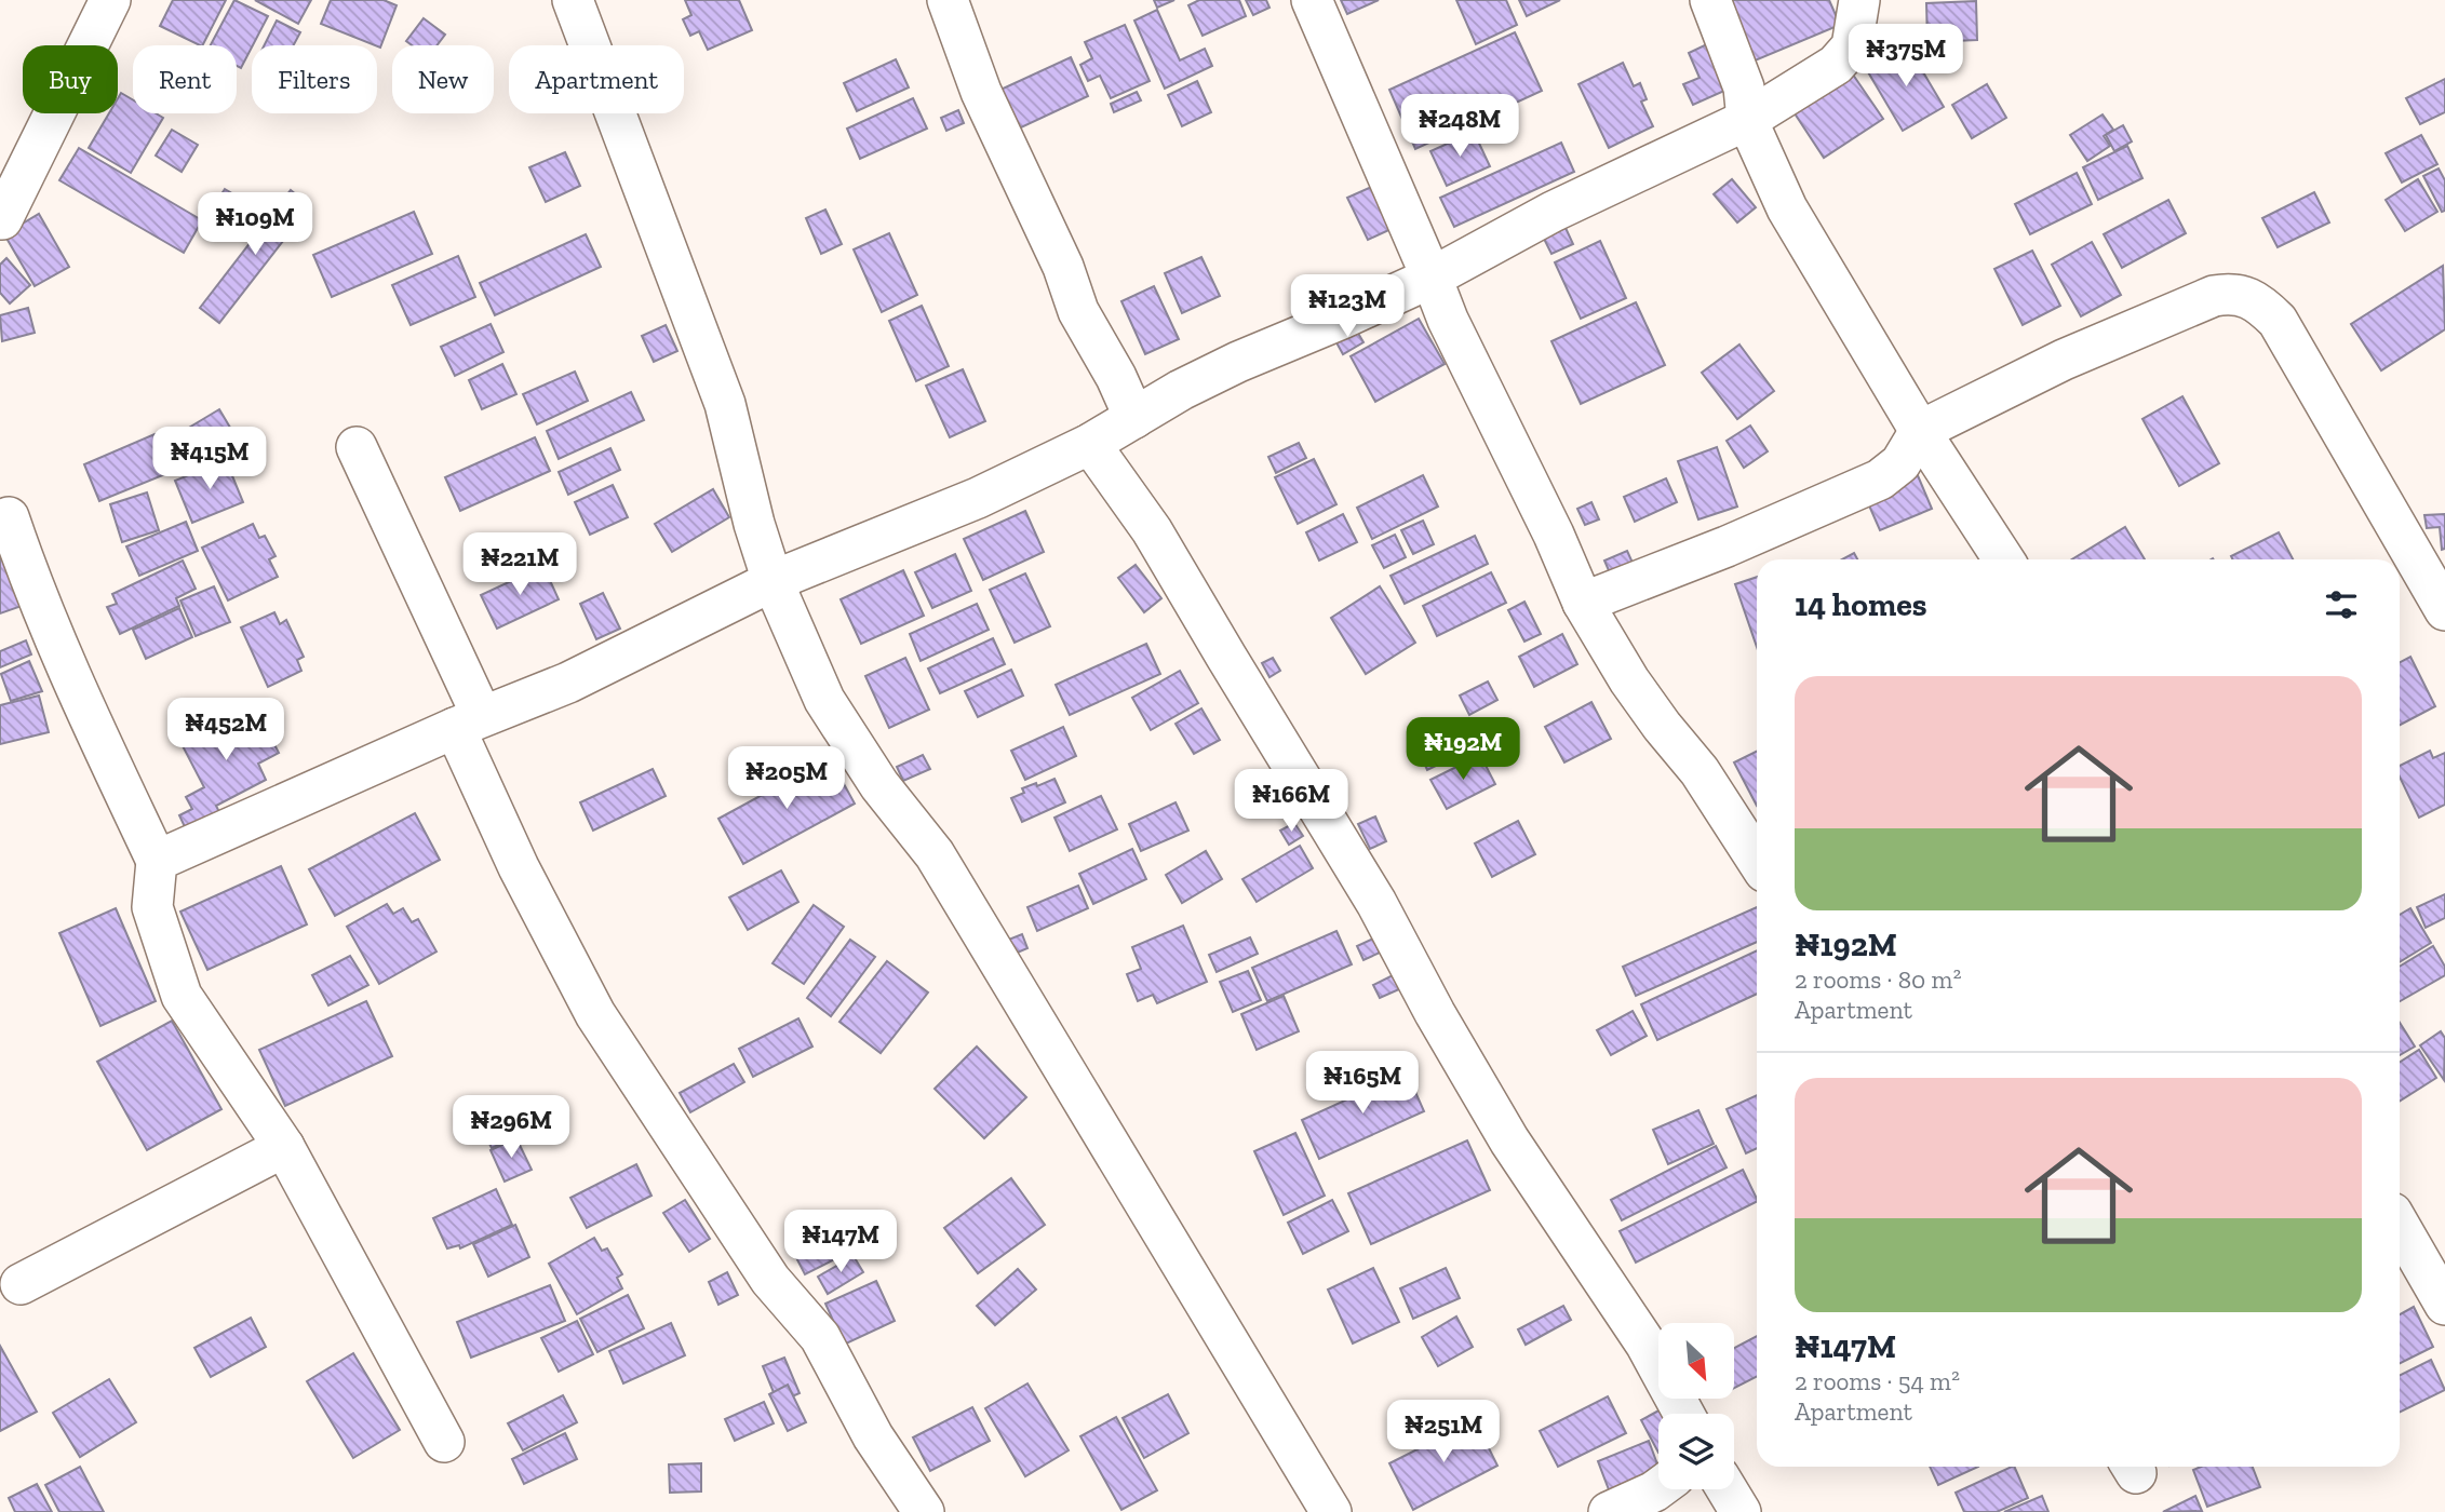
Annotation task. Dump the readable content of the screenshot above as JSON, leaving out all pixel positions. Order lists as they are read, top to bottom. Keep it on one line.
{"north":"bottom right","page":{"price":["₦375M","₦248M","₦109M","₦123M","₦415M","₦221M","₦452M","₦192M","₦205M","₦166M","₦165M","₦296M","₦147M","₦251M"],"chip":["Buy","Rent","Filters","New","Apartment"],"heading":"14 homes","list":[{"name":"₦192M","note":"2 rooms · 80 m² · Apartment"},{"name":"₦147M","note":"2 rooms · 54 m² · Apartment"}]}}
